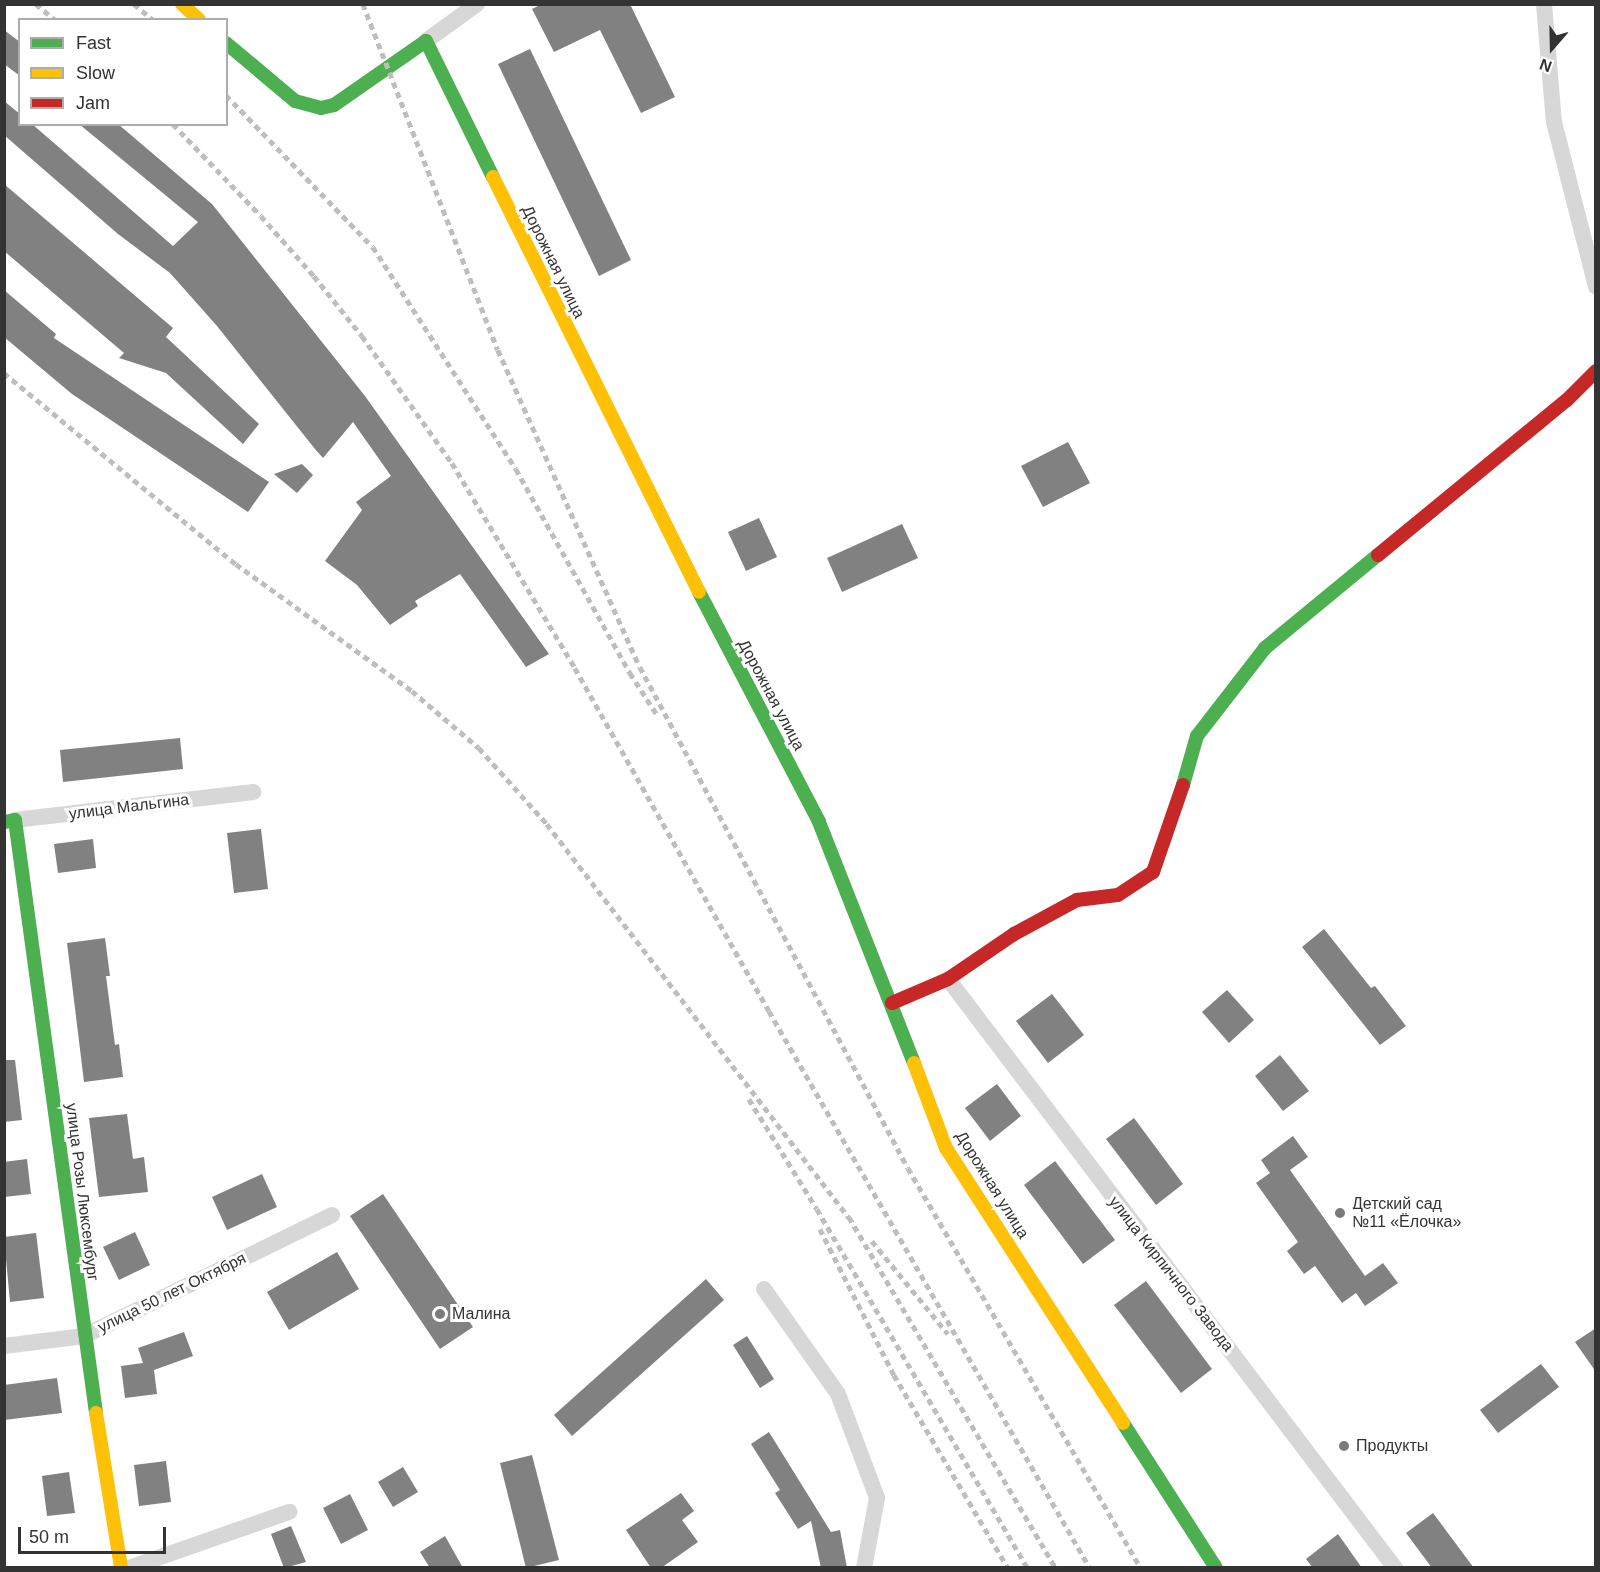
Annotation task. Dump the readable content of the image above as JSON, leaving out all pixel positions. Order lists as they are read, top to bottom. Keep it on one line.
{"streets":{"street":["Дорожная улица","улица Мальгина","улица Розы Люксембург","улица Кирпичного Завода","улица 50 лет Октября"]},"crossings":[["улица Мальгина","улица Розы Люксембург"],["улица Розы Люксембург","улица 50 лет Октября"]],"places":["Детский сад №11 «Ёлочка»","Малина","Продукты"],"legend":["Fast","Slow","Jam"],"scale_bar":"50 m","north":"bottom"}
